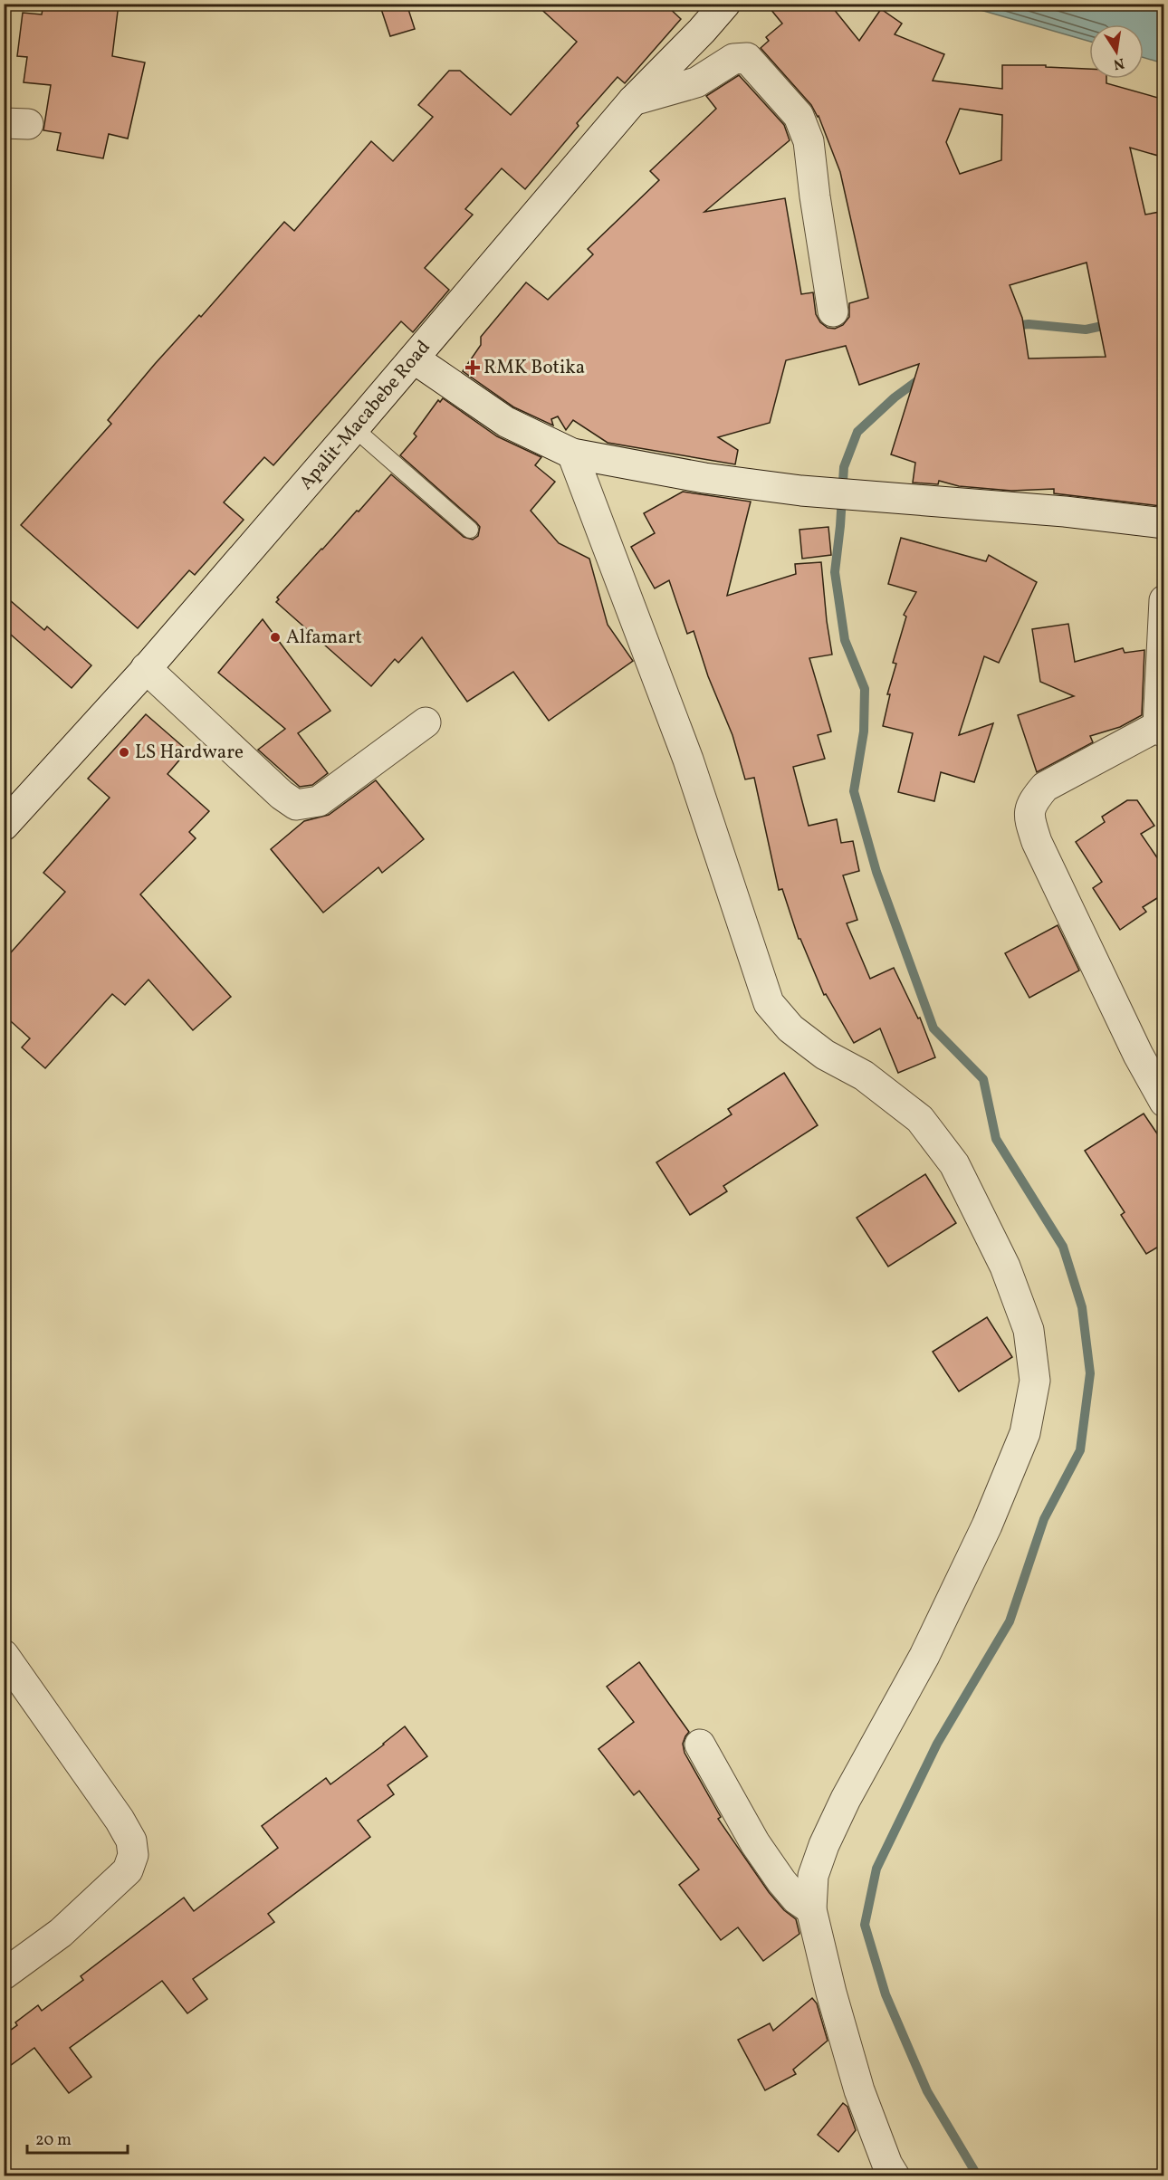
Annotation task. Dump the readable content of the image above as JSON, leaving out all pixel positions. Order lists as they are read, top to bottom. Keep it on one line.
{"streets":{"street":["Apalit-Macabebe Road"]},"places":{"health":["RMK Botika"],"other":["Alfamart","LS Hardware"]},"scale_bar":"20 m","north":"bottom"}
